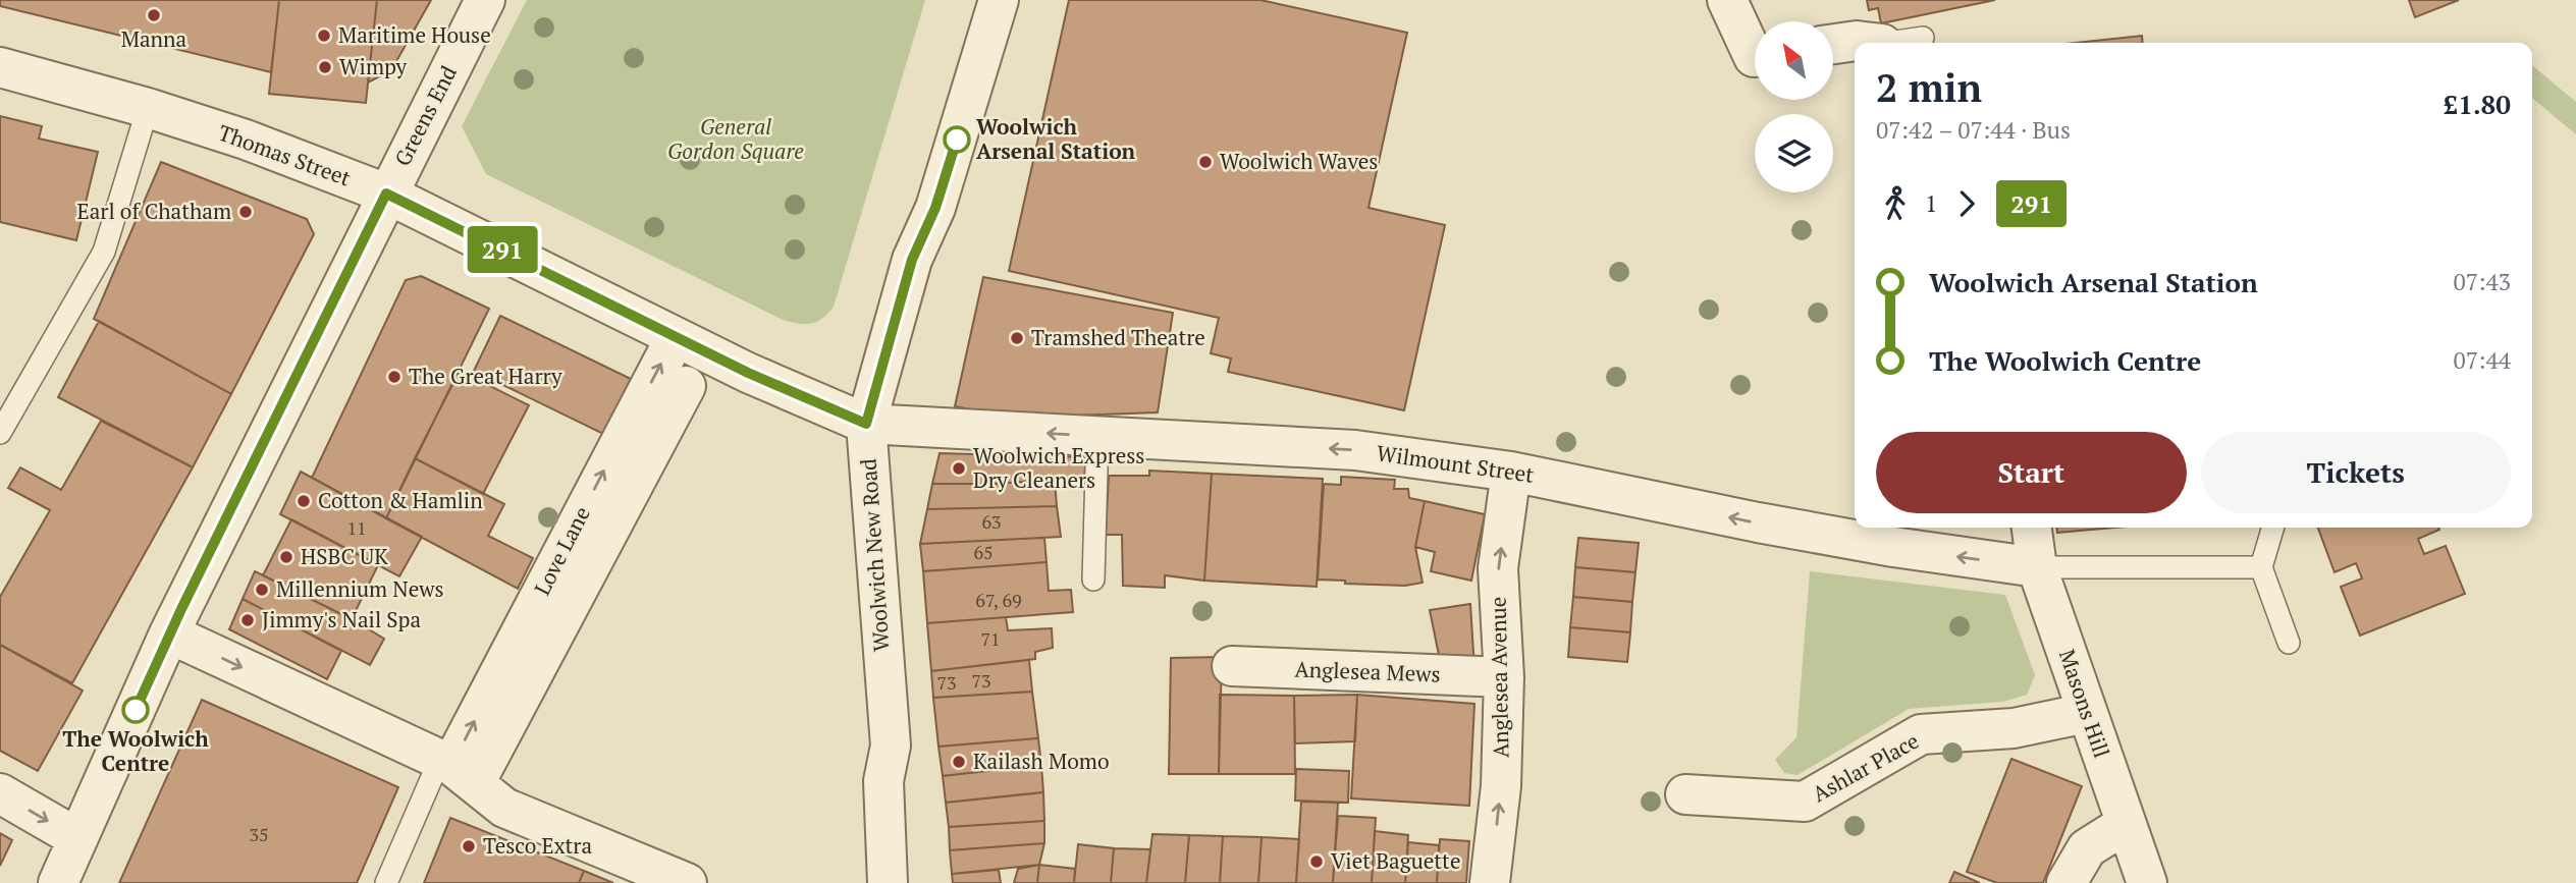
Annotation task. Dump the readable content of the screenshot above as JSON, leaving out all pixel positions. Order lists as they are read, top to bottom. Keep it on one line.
{"streets":{"street":["Greens End","Thomas Street","Wilmount Street","Love Lane","Woolwich New Road","Anglesea Mews","Anglesea Avenue","Masons Hill","Ashlar Place"]},"crossings":[["Greens End","Thomas Street"],["Thomas Street","Wilmount Street"],["Thomas Street","Love Lane"],["Thomas Street","Woolwich New Road"],["Wilmount Street","Woolwich New Road"],["Wilmount Street","Anglesea Avenue"],["Wilmount Street","Masons Hill"],["Anglesea Mews","Anglesea Avenue"],["Masons Hill","Ashlar Place"]],"one_way":["Wilmount Street","Anglesea Avenue"],"parks":["General Gordon Square"],"places":["Manna","Maritime House","Wimpy","Woolwich Arsenal Station","Woolwich Waves","Earl of Chatham","Tramshed Theatre","The Great Harry","Woolwich Express Dry Cleaners","Cotton & Hamlin","HSBC UK","Millennium News","Jimmy's Nail Spa","The Woolwich Centre","Kailash Momo","Tesco Extra","Viet Baguette"],"lines":["bus line 291"],"house_numbers":["63","11","65","67, 69","71","73","73","35"],"north":"top left","page":{"on_map":"291","heading":["2 min","07:42 – 07:44 · Bus","£1.80"],"legs":["1","291"],"list":[{"name":"Woolwich Arsenal Station","value":"07:43"},{"name":"The Woolwich Centre","value":"07:44"}],"buttons":["Start","Tickets"]}}
